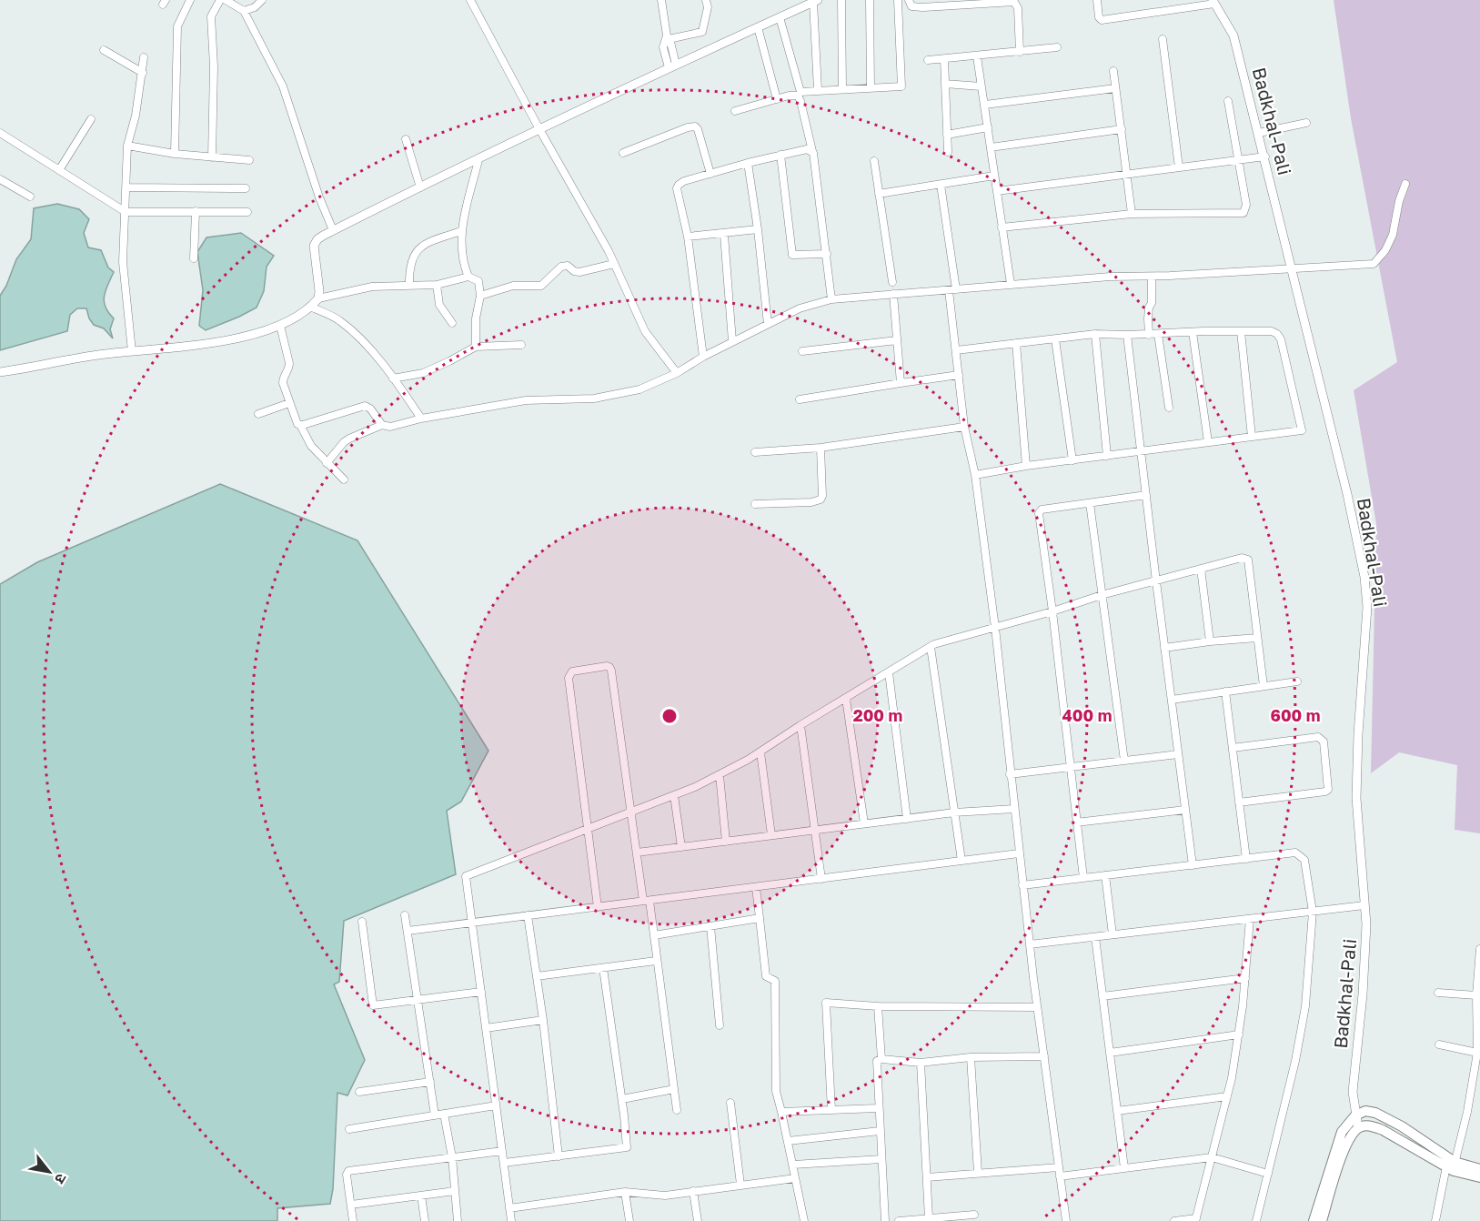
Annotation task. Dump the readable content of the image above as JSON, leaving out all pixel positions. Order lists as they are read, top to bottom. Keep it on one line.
{"streets":{"street":["Badkhal-Pali"]},"north":"bottom right","rings":["200 m","400 m","600 m"]}
